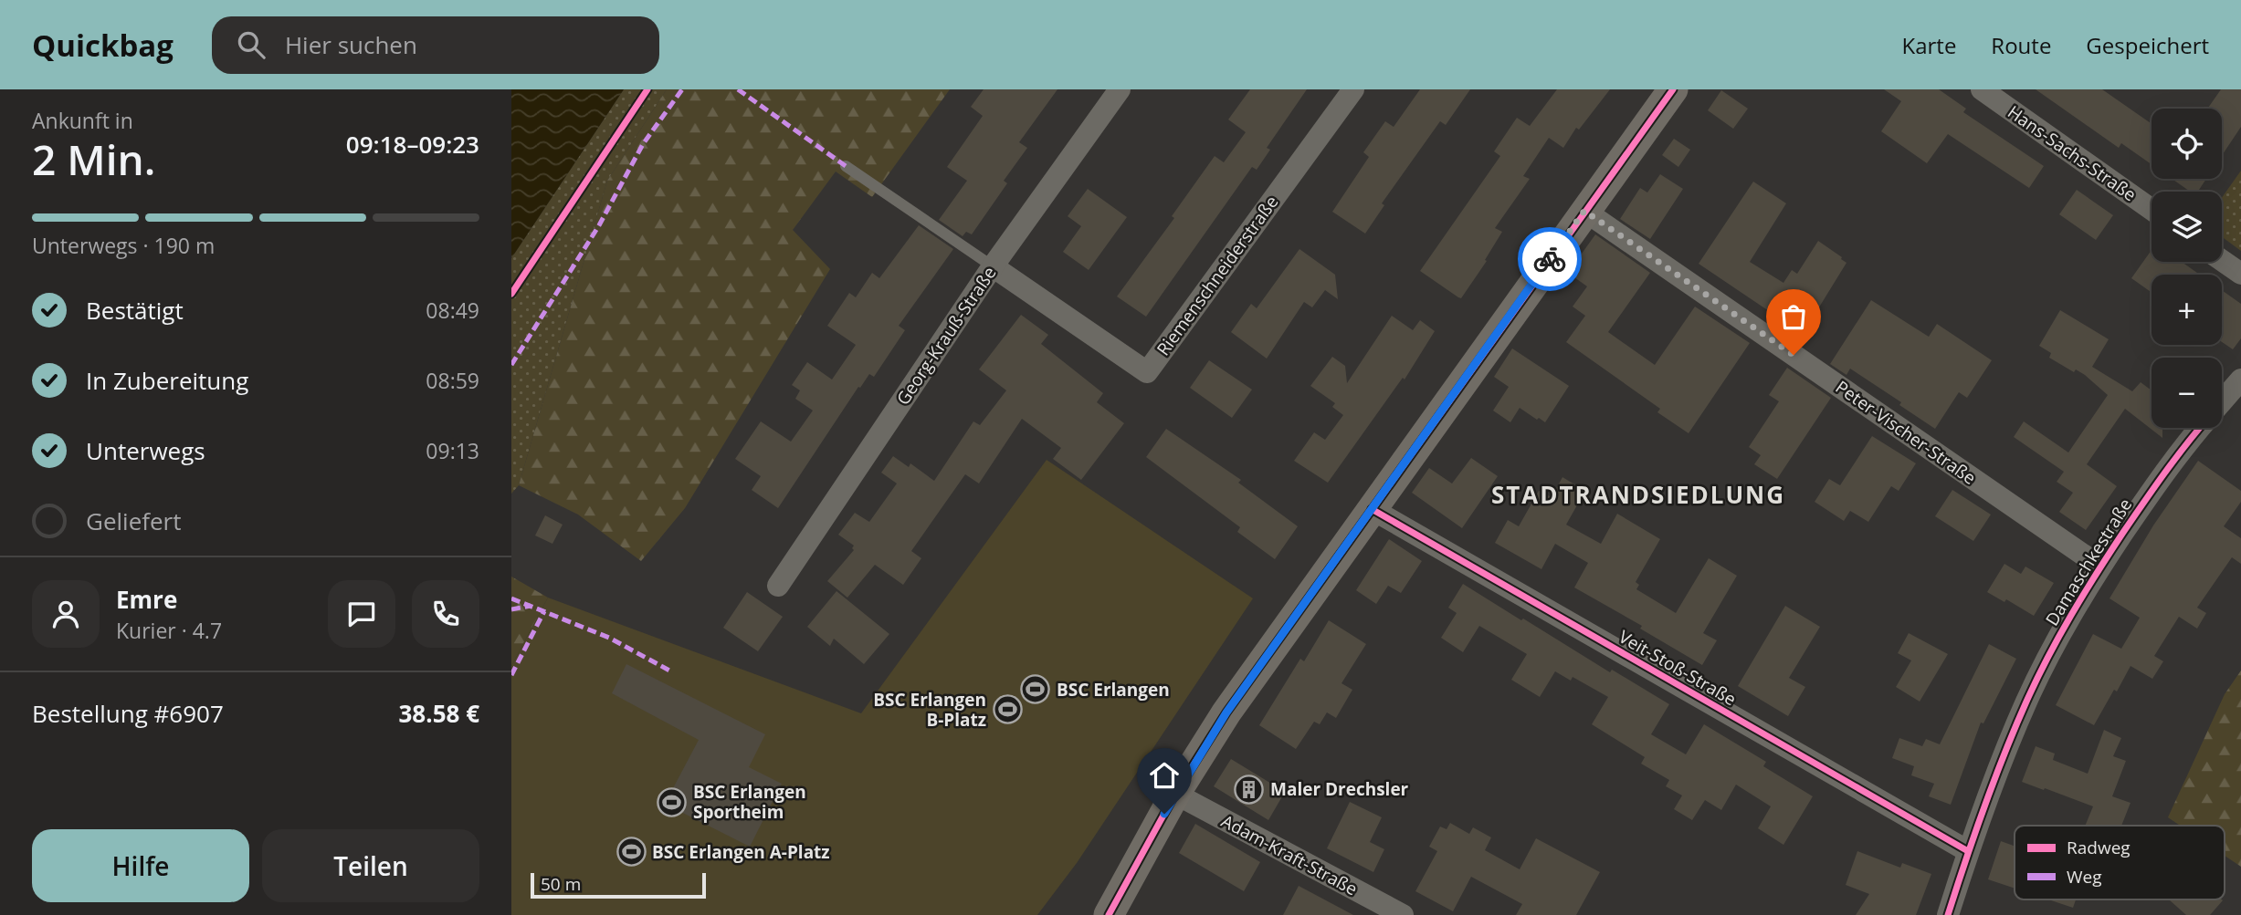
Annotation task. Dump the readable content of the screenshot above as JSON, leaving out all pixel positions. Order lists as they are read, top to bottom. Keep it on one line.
{"streets":{"street":["Hans-Sachs-Straße","Riemenschneiderstraße","Georg-Krauß-Straße","Peter-Vischer-Straße","Damaschkestraße","Veit-Stoß-Straße","Adam-Kraft-Straße"]},"crossings":[["Riemenschneiderstraße","Georg-Krauß-Straße"],["Peter-Vischer-Straße","Damaschkestraße"],["Damaschkestraße","Veit-Stoß-Straße"]],"districts":["STADTRANDSIEDLUNG"],"places":{"sports":["BSC Erlangen","BSC Erlangen B-Platz","BSC Erlangen Sportheim","BSC Erlangen A-Platz"],"building":["Maler Drechsler"]},"legend":["Radweg","Weg"],"scale_bar":"50 m","page":{"header":"Quickbag","search":"Hier suchen","nav":["Karte","Route","Gespeichert"],"heading":["2 Min.","Ankunft in","09:18–09:23"],"panel":["Emre","Kurier · 4.7","Bestellung #6907","38.58 €"],"map_buttons":["+","−"],"bar":"Unterwegs · 190 m","list":[["Bestätigt","08:49"],["In Zubereitung","08:59"],["Unterwegs","09:13"],"Geliefert"],"buttons":["Hilfe","Teilen"],"scale":"50 m"}}
